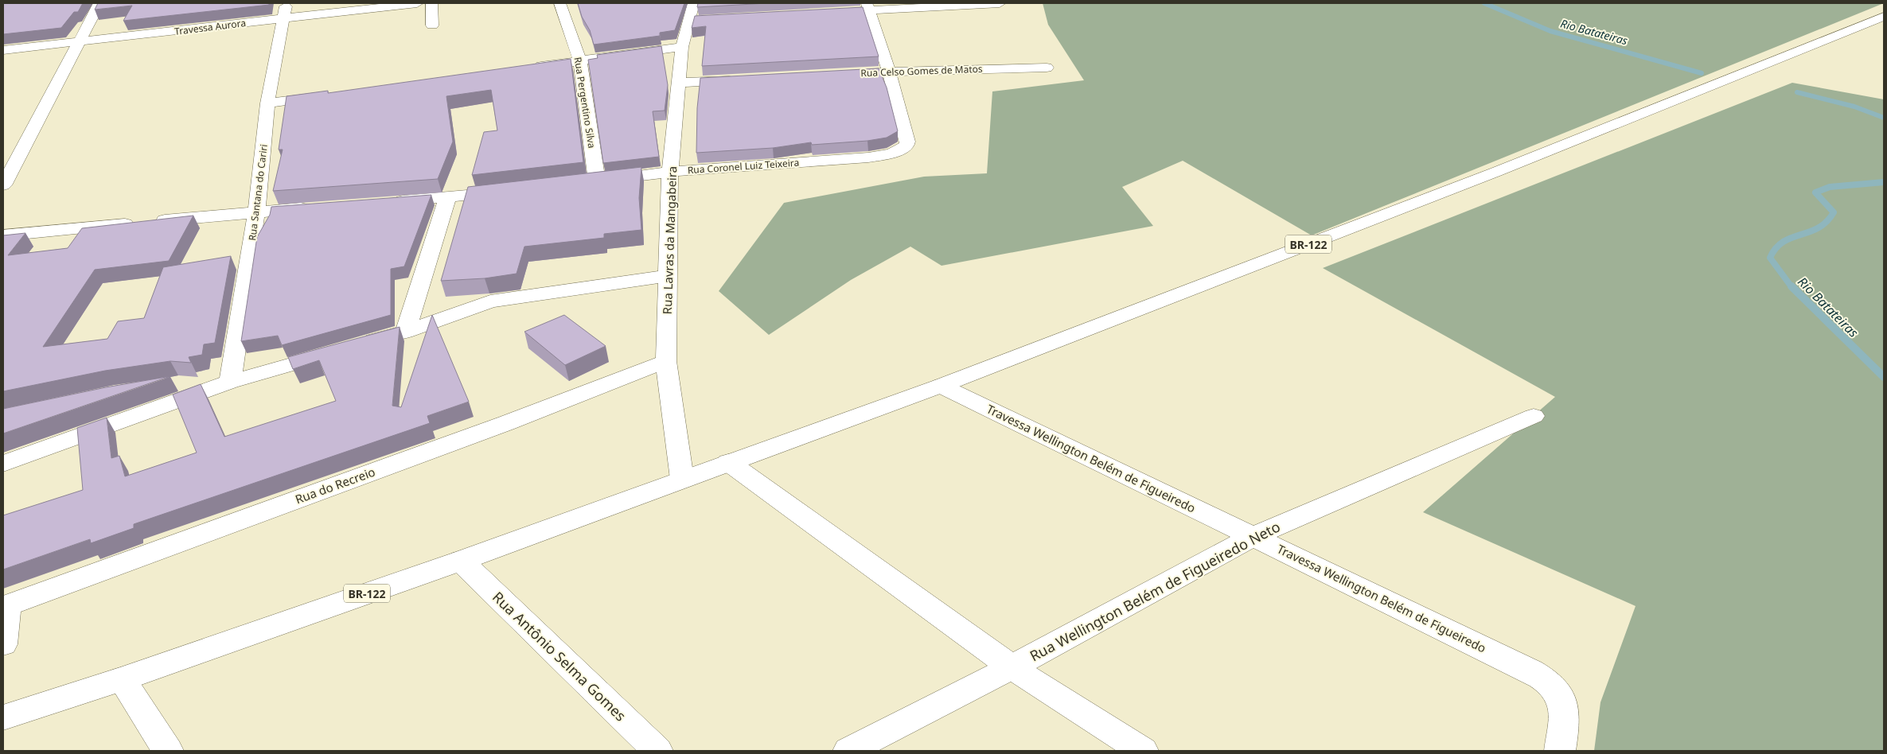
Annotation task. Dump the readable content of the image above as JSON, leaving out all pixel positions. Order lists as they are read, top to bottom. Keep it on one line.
{"streets":{"main road":["Travessa Aurora","Rua Celso Gomes de Matos","Rua Pergentino Silva","Rua Coronel Luiz Teixeira","Rua Santana do Cariri","Rua Lavras da Mangabeira","BR-122","Travessa Wellington Belém de Figueiredo","Rua do Recreio","Rua Wellington Belém de Figueiredo Neto","Rua Antônio Selma Gomes"]},"crossings":[["Travessa Aurora","Rua Santana do Cariri"],["Rua Celso Gomes de Matos","Rua Coronel Luiz Teixeira"],["Rua Pergentino Silva","Rua Coronel Luiz Teixeira"],["Rua Coronel Luiz Teixeira","Rua Lavras da Mangabeira"],["Rua Lavras da Mangabeira","BR-122"],["Rua Lavras da Mangabeira","Rua do Recreio"],["BR-122","Travessa Wellington Belém de Figueiredo"],["BR-122","Rua Antônio Selma Gomes"],["Travessa Wellington Belém de Figueiredo","Rua Wellington Belém de Figueiredo Neto"]],"water":["Rio Batateiras"]}
